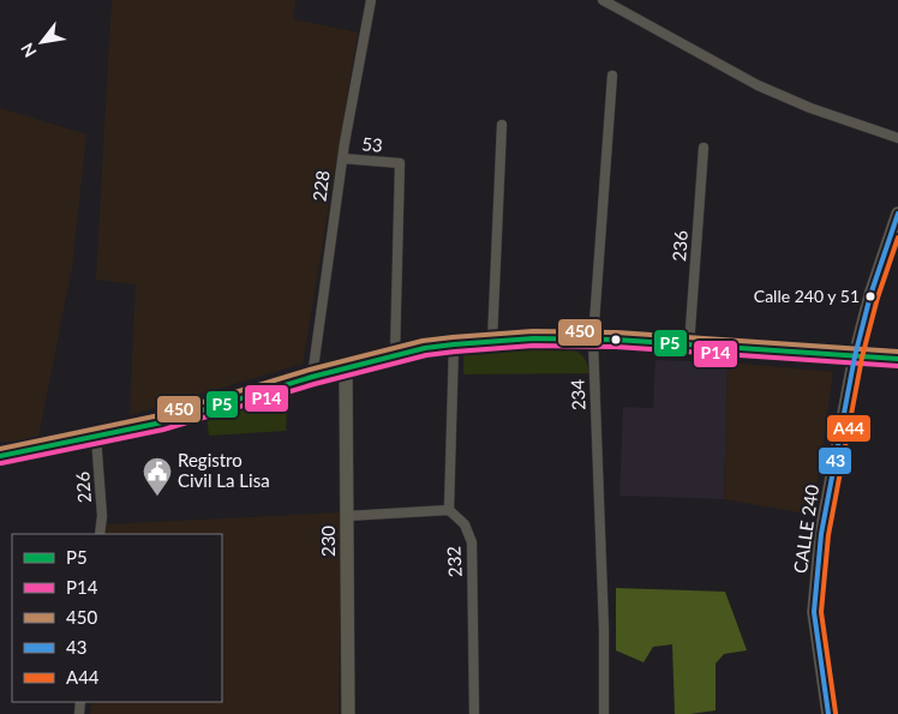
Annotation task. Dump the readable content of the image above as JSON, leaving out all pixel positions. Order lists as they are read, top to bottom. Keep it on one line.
{"streets":{"street":["53","228","236","234","226","CALLE 240","230","232"]},"crossings":[["53","228"]],"places":{"other":["Calle 240 y 51"],"public building":["Registro Civil La Lisa"]},"lines":["transit line 43","transit line A44","transit line 450","transit line P5","transit line P14"],"legend":["P5","P14","450","43","A44"],"north":"bottom left"}
